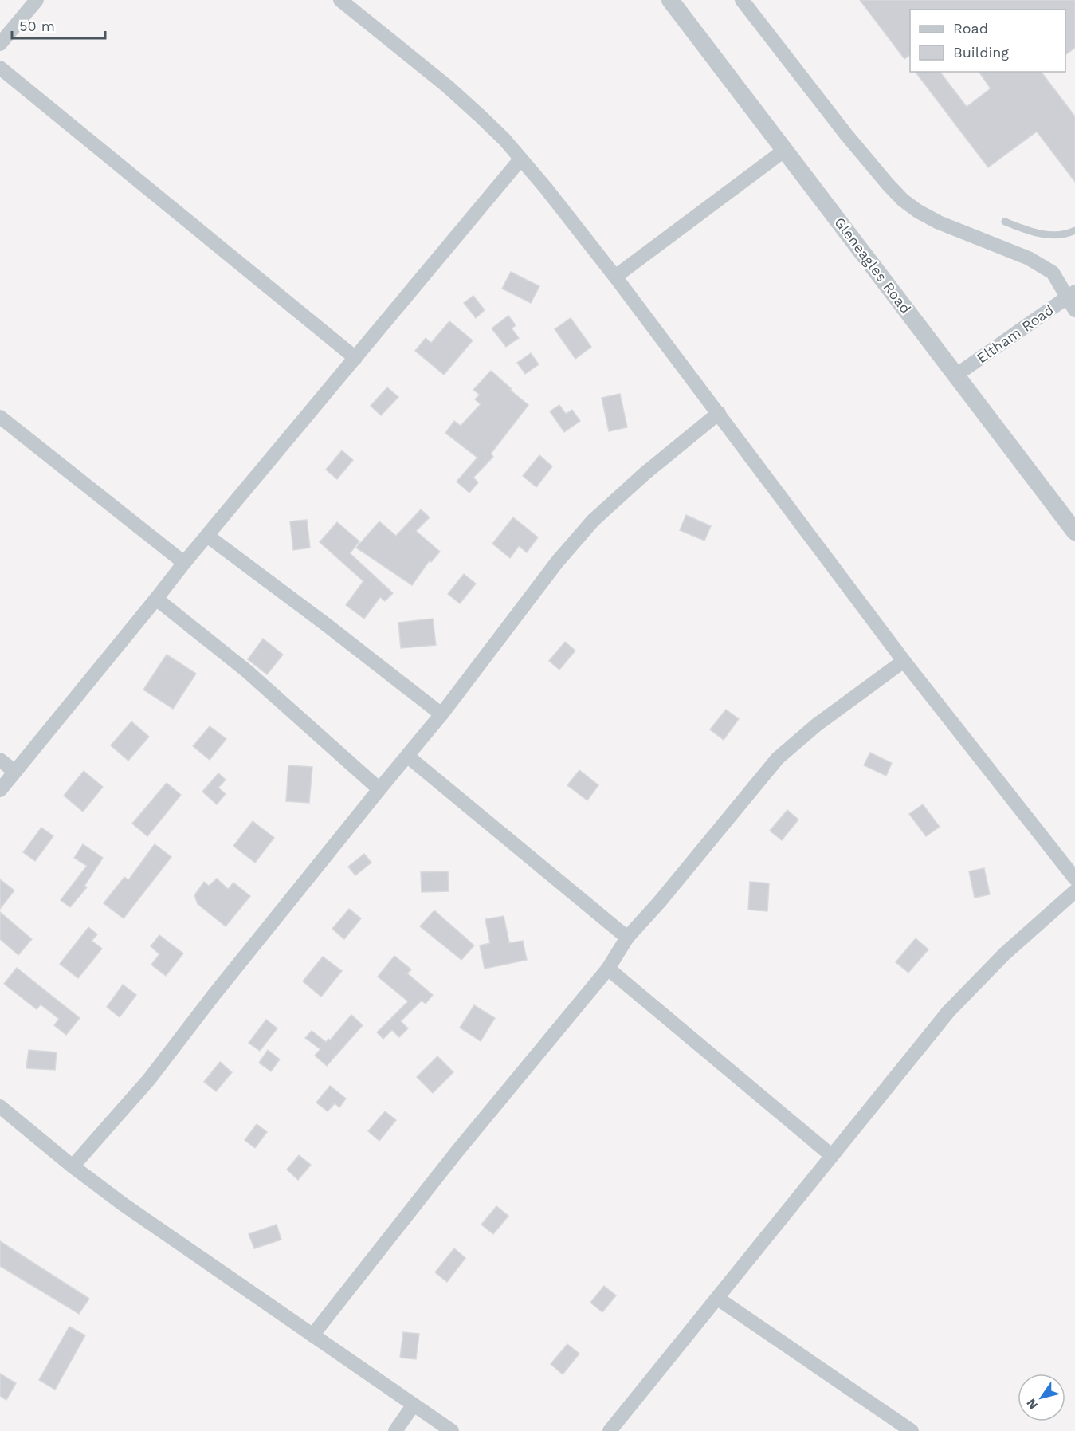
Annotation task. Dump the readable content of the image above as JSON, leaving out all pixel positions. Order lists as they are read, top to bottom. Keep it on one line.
{"streets":{"street":["Gleneagles Road","Eltham Road"]},"crossings":[["Gleneagles Road","Eltham Road"]],"legend":["Road","Building"],"scale_bar":"50 m","north":"bottom left"}
